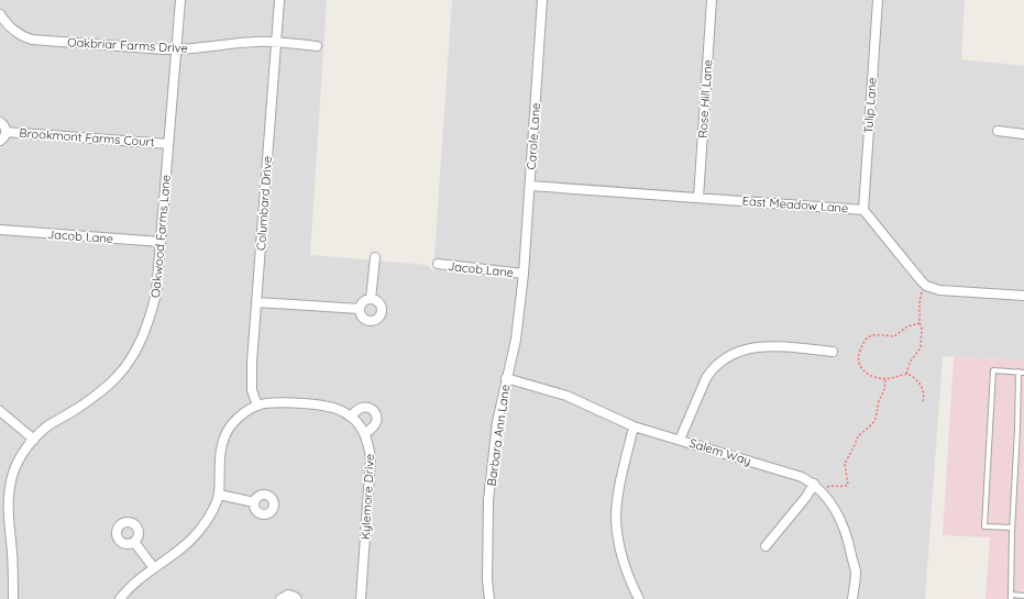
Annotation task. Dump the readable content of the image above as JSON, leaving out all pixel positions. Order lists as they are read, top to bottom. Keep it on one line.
{"streets":{"street":["Oakbriar Farms Drive","Rose Hill Lane","Tulip Lane","Carole Lane","Brookmont Farms Court","Columbard Drive","East Meadow Lane","Jacob Lane","Oakwood Farms Lane","Barbara Ann Lane","Salem Way","Kylemore Drive"]},"crossings":[["Oakbriar Farms Drive","Columbard Drive"],["Oakbriar Farms Drive","Oakwood Farms Lane"],["Rose Hill Lane","East Meadow Lane"],["Tulip Lane","East Meadow Lane"],["Carole Lane","East Meadow Lane"],["Carole Lane","Jacob Lane"],["Carole Lane","Barbara Ann Lane"],["Brookmont Farms Court","Oakwood Farms Lane"],["Columbard Drive","Kylemore Drive"],["Jacob Lane","Oakwood Farms Lane"],["Jacob Lane","Barbara Ann Lane"],["Barbara Ann Lane","Salem Way"]]}
